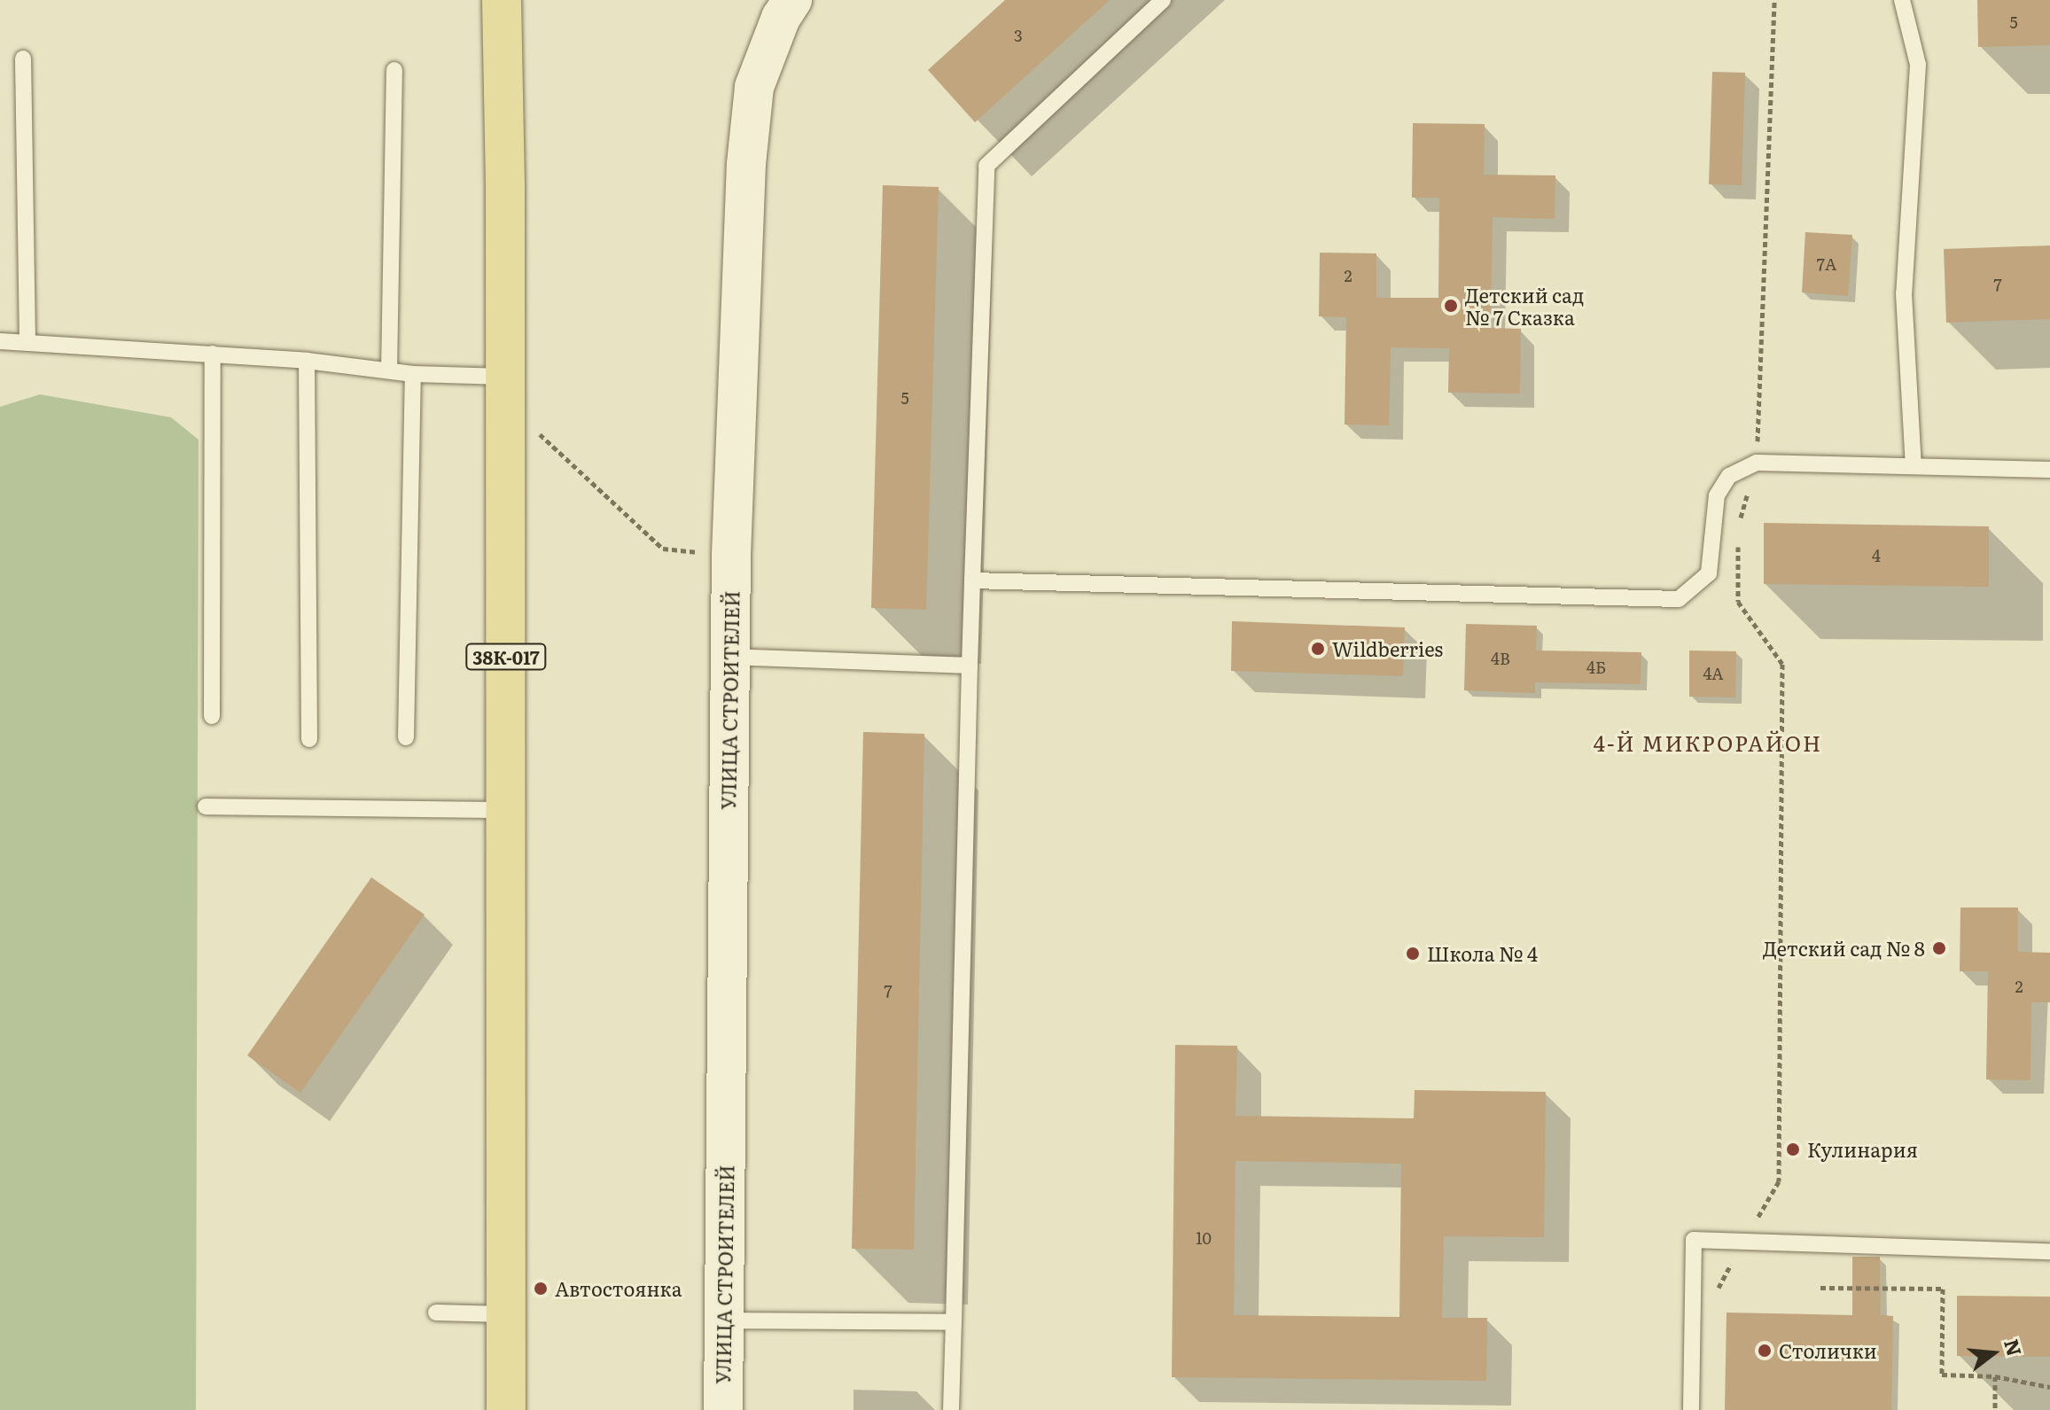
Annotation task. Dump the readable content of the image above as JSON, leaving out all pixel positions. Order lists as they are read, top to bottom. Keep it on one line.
{"streets":{"main road":["38К-017"],"street":["УЛИЦА СТРОИТЕЛЕЙ"]},"districts":["4-Й МИКРОРАЙОН"],"places":["Детский сад № 7 Сказка","Wildberries","Детский сад № 8","Школа № 4","Кулинария","Автостоянка","Столички"],"house_numbers":["5","3","7А","2","7","5","4","4В","4Б","4А","2","7","10"],"north":"right"}
